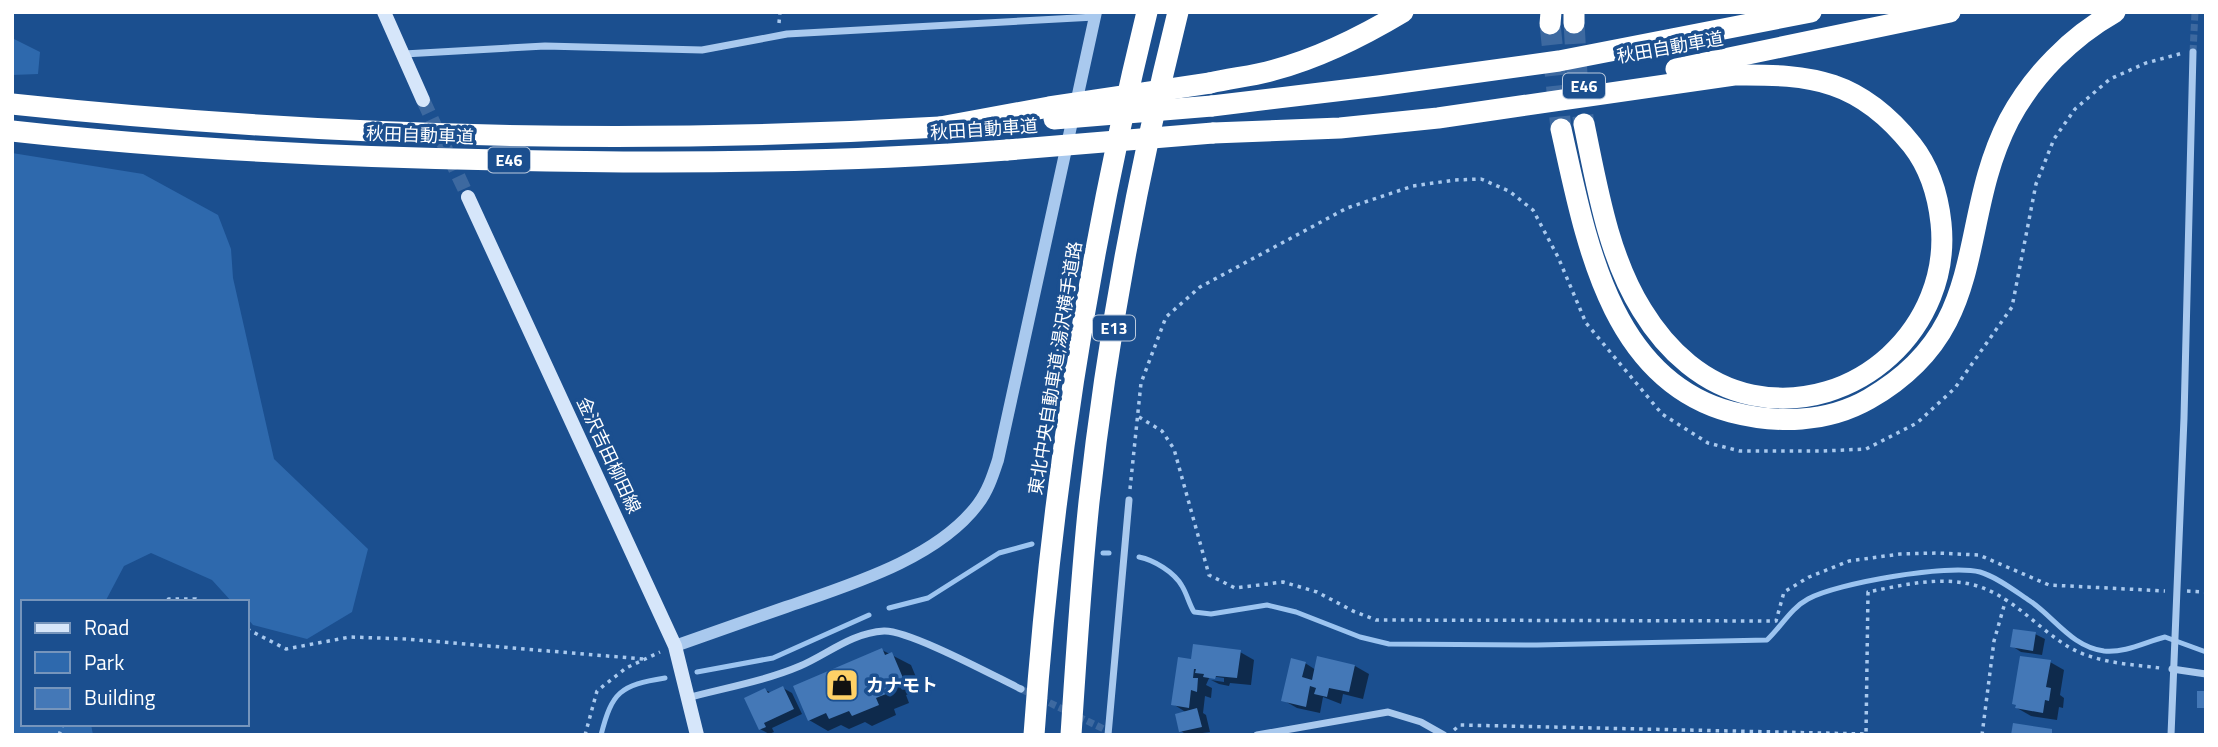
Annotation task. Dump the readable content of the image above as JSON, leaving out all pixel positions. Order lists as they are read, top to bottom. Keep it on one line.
{"streets":{"highway":["秋田自動車道","E46","E13","東北中央自動車道;湯沢横手道路"],"main road":["金沢吉田柳田線"]},"places":{"shop":["カナモト"]},"legend":["Road","Park","Building"]}
